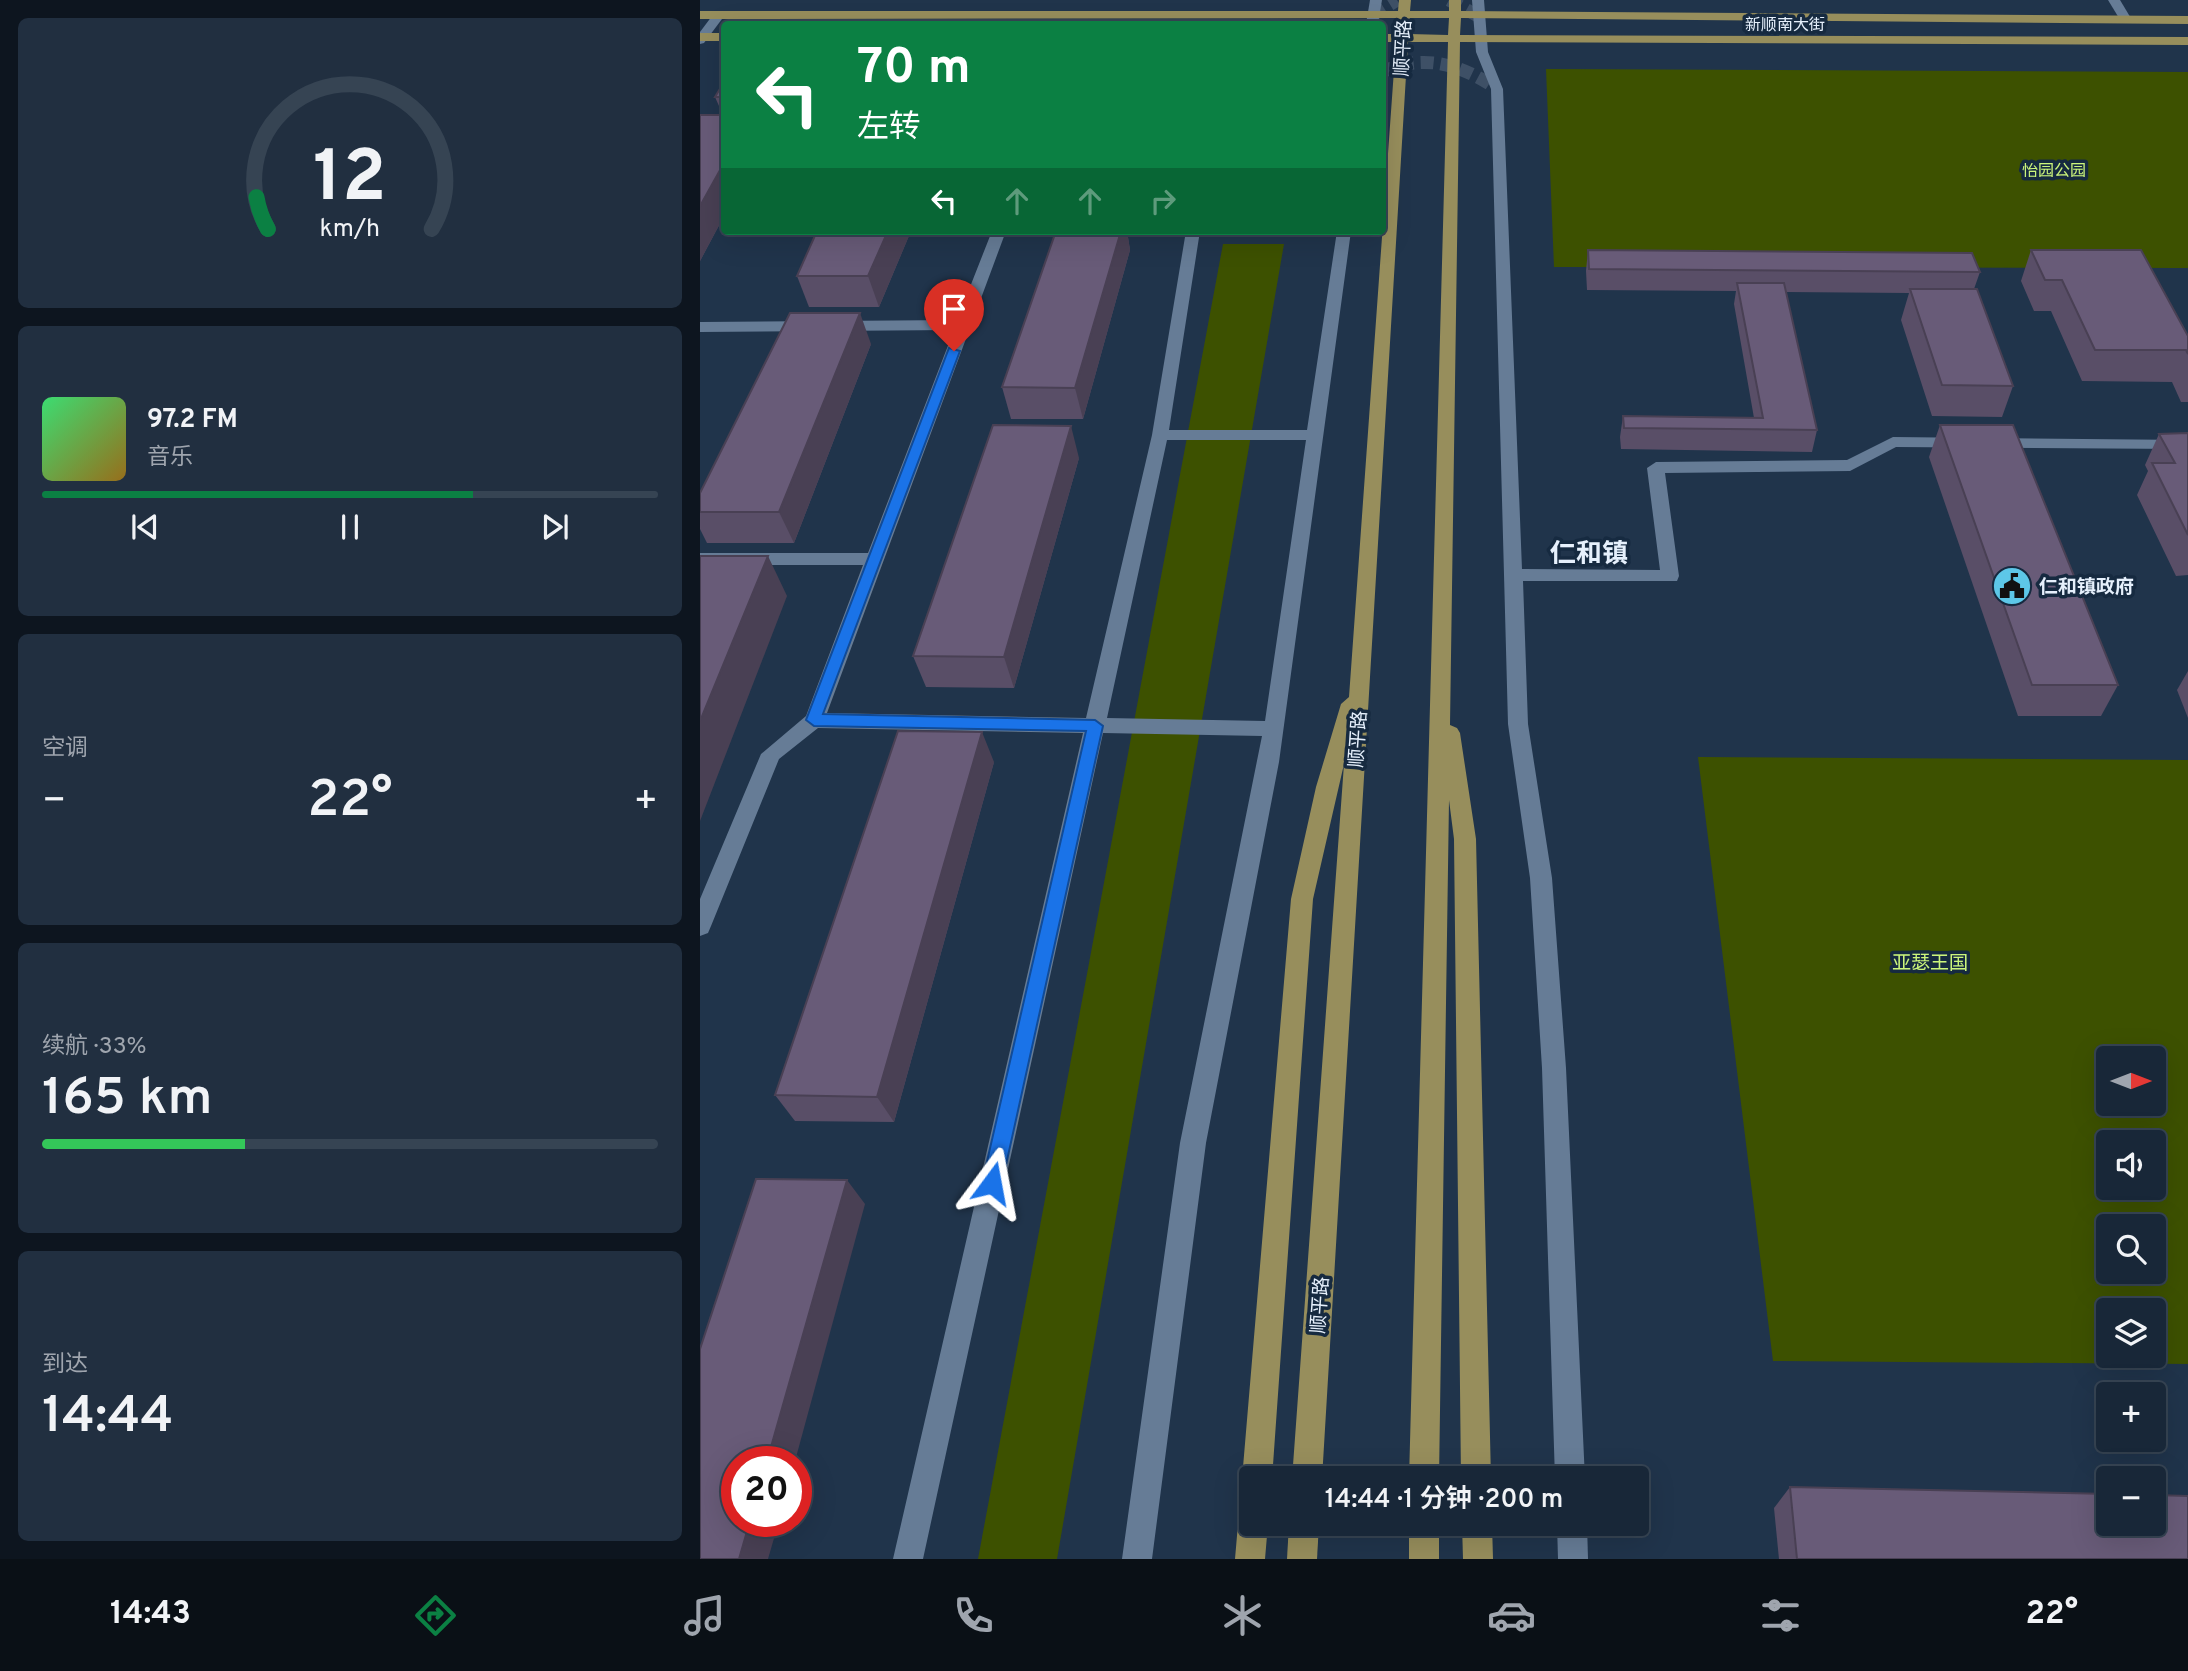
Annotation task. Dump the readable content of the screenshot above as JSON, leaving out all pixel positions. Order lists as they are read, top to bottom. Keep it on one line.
{"streets":{"main road":["新顺南大街","顺平路"]},"districts":["仁和镇"],"parks":["怡园公园","亚瑟王国"],"places":{"public building":["仁和镇政府"]},"north":"right","page":{"turn":["70 m","左转"],"song":["97.2 FM","音乐"],"tile":["空调",["续航 · 33%","165 km"],["到达","14:44"]],"heat":["−","22°","+"],"map_buttons":["+","−"],"limit":"20","trip":"14:44 · 1 分钟 · 200 m","tabs":["14:43","22°"],"gauge":["12","km/h"]}}
